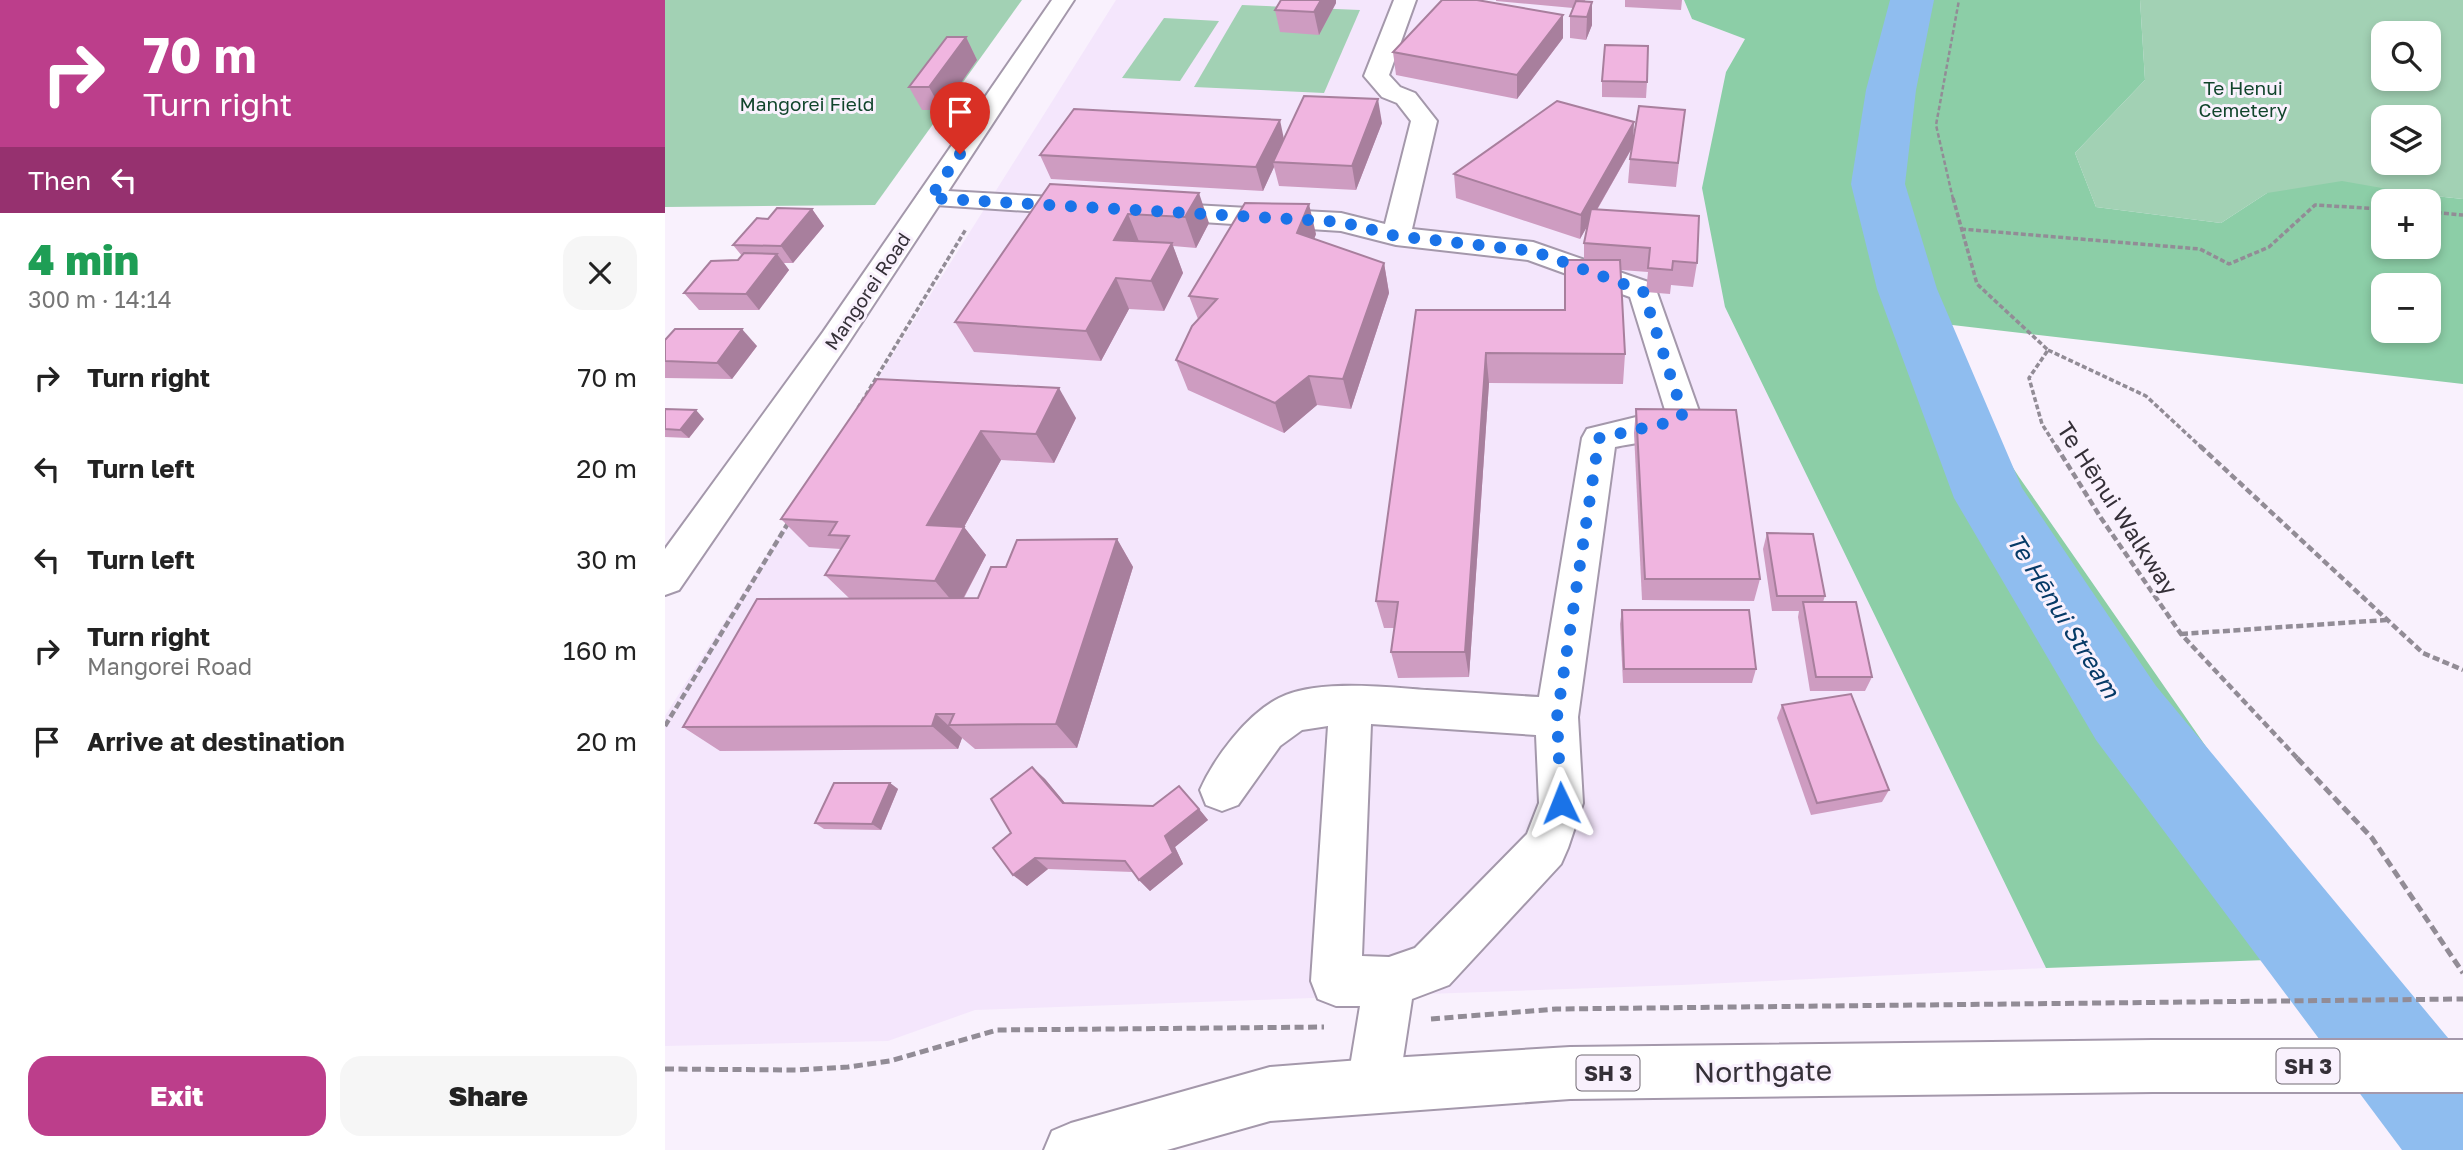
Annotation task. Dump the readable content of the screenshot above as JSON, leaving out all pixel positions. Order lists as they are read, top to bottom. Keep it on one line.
{"streets":{"main road":["Mangorei Road","SH 3","Northgate"],"path":["Te Hēnui Walkway"]},"water":["Te Hēnui Stream"],"parks":["Te Henui Cemetery","Mangorei Field"],"page":{"turn":["70 m","Turn right"],"map_buttons":["+","−"],"then":"Then","heading":["4 min","300 m · 14:14"],"list":[{"name":"Turn right","value":"70 m"},{"name":"Turn left","value":"20 m"},{"name":"Turn left","value":"30 m"},{"name":"Turn right","note":"Mangorei Road","value":"160 m"},{"name":"Arrive at destination","value":"20 m"}],"buttons":["Exit","Share"]}}
